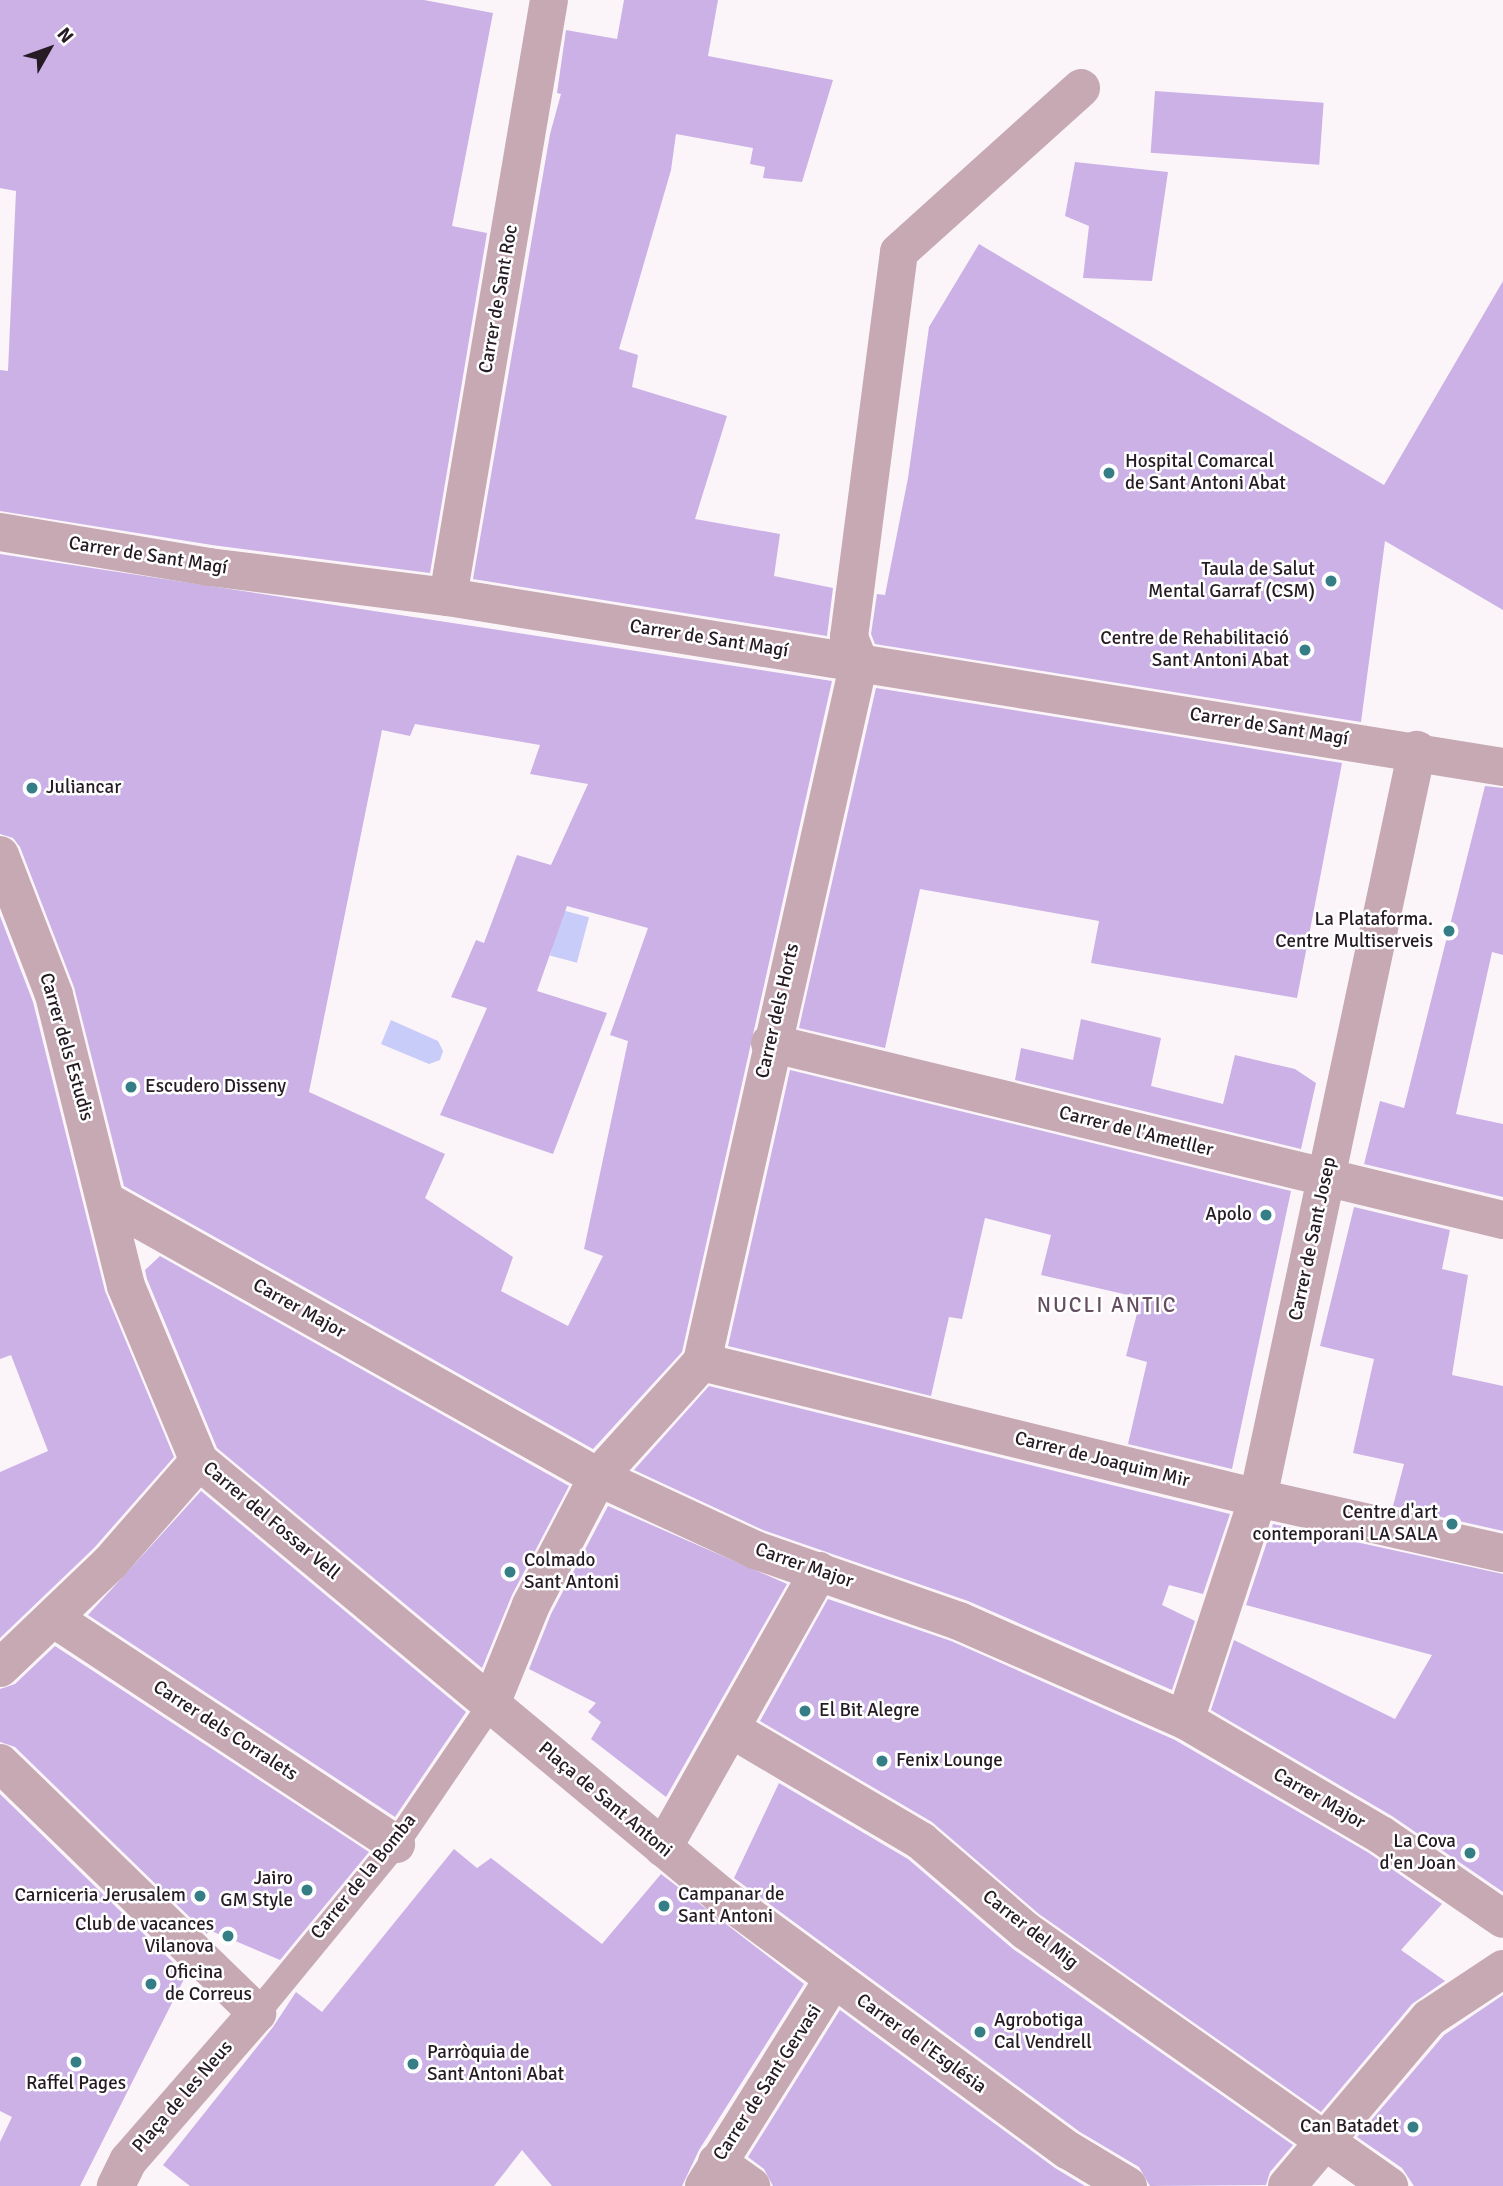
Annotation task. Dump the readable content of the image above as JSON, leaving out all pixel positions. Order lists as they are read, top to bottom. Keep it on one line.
{"streets":{"street":["Carrer de Sant Roc","Carrer de Sant Magí","Carrer dels Horts","Carrer dels Estudis","Carrer de l'Ametller","Carrer de Sant Josep","Carrer Major","Carrer de Joaquim Mir","Carrer del Fossar Vell","Carrer dels Corralets","Plaça de Sant Antoni","Carrer del Mig","Carrer de l'Església","Carrer de Sant Gervasi","Plaça de les Neus"],"lane":["Carrer de la Bomba"]},"crossings":[["Carrer de Sant Roc","Carrer de Sant Magí"],["Carrer de Sant Magí","Carrer dels Horts"],["Carrer de Sant Magí","Carrer de Sant Josep"],["Carrer dels Horts","Carrer de l'Ametller"],["Carrer dels Horts","Carrer de Joaquim Mir"],["Carrer dels Estudis","Carrer Major"],["Carrer dels Estudis","Carrer del Fossar Vell"],["Carrer de l'Ametller","Carrer de Sant Josep"],["Carrer de Sant Josep","Carrer Major"],["Carrer de Sant Josep","Carrer de Joaquim Mir"],["Carrer Major","Carrer del Fossar Vell"],["Carrer del Fossar Vell","Plaça de Sant Antoni"],["Carrer del Fossar Vell","Carrer de la Bomba"],["Carrer dels Corralets","Carrer de la Bomba"],["Plaça de Sant Antoni","Carrer de la Bomba"],["Plaça de Sant Antoni","Carrer de l'Església"],["Carrer de la Bomba","Plaça de les Neus"],["Carrer de l'Església","Carrer de Sant Gervasi"]],"districts":["NUCLI ANTIC"],"places":["Hospital Comarcal de Sant Antoni Abat","Taula de Salut Mental Garraf (CSM)","Centre de Rehabilitació Sant Antoni Abat","Juliancar","La Plataforma. Centre Multiserveis","Escudero Disseny","Apolo","Centre d'art contemporani LA SALA","Colmado Sant Antoni","El Bit Alegre","Fenix Lounge","La Cova d'en Joan","Jairo GM Style","Carniceria Jerusalem","Campanar de Sant Antoni","Club de vacances Vilanova","Oficina de Correus","Agrobotiga Cal Vendrell","Raffel Pages","Parròquia de Sant Antoni Abat","Can Batadet"],"north":"top right"}
